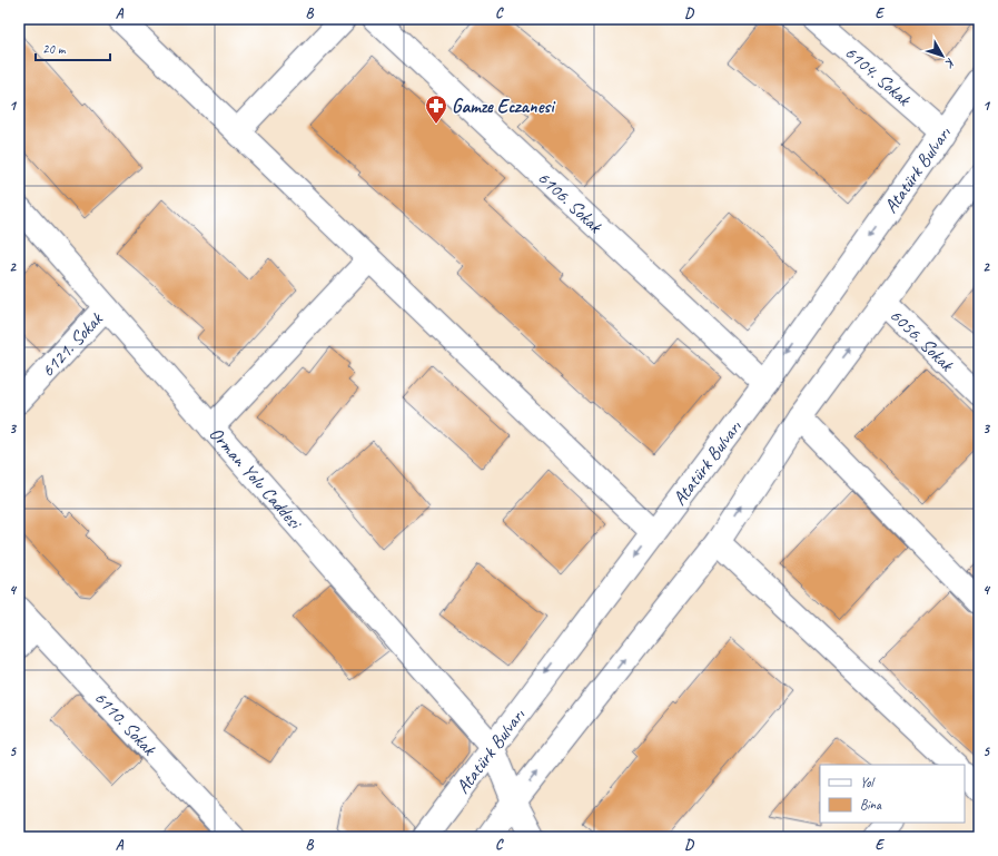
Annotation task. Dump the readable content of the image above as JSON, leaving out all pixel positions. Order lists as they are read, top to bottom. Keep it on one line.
{"streets":{"street":["6104. Sokak","Atatürk Bulvarı","6106. Sokak","6056. Sokak","6121. Sokak","Orman Yolu Caddesi","6110. Sokak"]},"crossings":[["6104. Sokak","Atatürk Bulvarı"],["Atatürk Bulvarı","6106. Sokak"],["Atatürk Bulvarı","Orman Yolu Caddesi"],["6121. Sokak","Orman Yolu Caddesi"]],"places":{"pharmacy":["Gamze Eczanesi"]},"legend":["Yol","Bina"],"scale_bar":"20 m","north":"bottom right","grid":{"columns":["A","B","C","D","E"],"rows":["1","2","3","4","5"]}}
